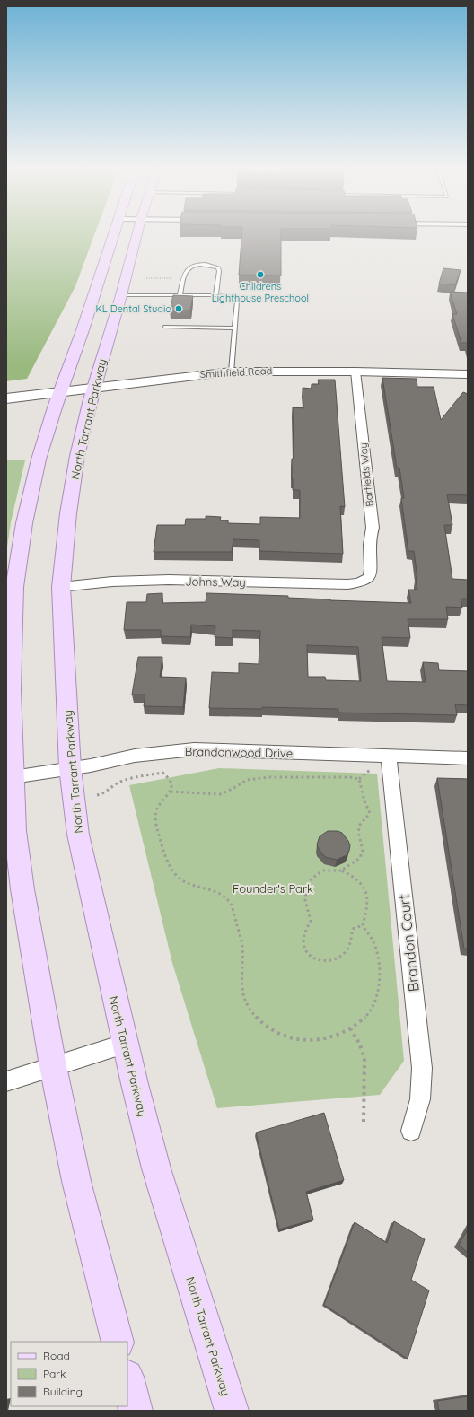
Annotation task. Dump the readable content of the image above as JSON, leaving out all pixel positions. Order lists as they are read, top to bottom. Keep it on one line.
{"streets":{"main road":["Smithfield Road","North Tarrant Parkway"],"street":["Barfields Way","Johns Way","Brandonwood Drive","Brandon Court"]},"crossings":[["Smithfield Road","North Tarrant Parkway"],["Smithfield Road","Barfields Way"],["North Tarrant Parkway","Johns Way"],["North Tarrant Parkway","Brandonwood Drive"],["Barfields Way","Johns Way"],["Brandonwood Drive","Brandon Court"]],"parks":["Founder's Park"],"places":["Childrens Lighthouse Preschool","KL Dental Studio"],"legend":["Road","Park","Building"]}
